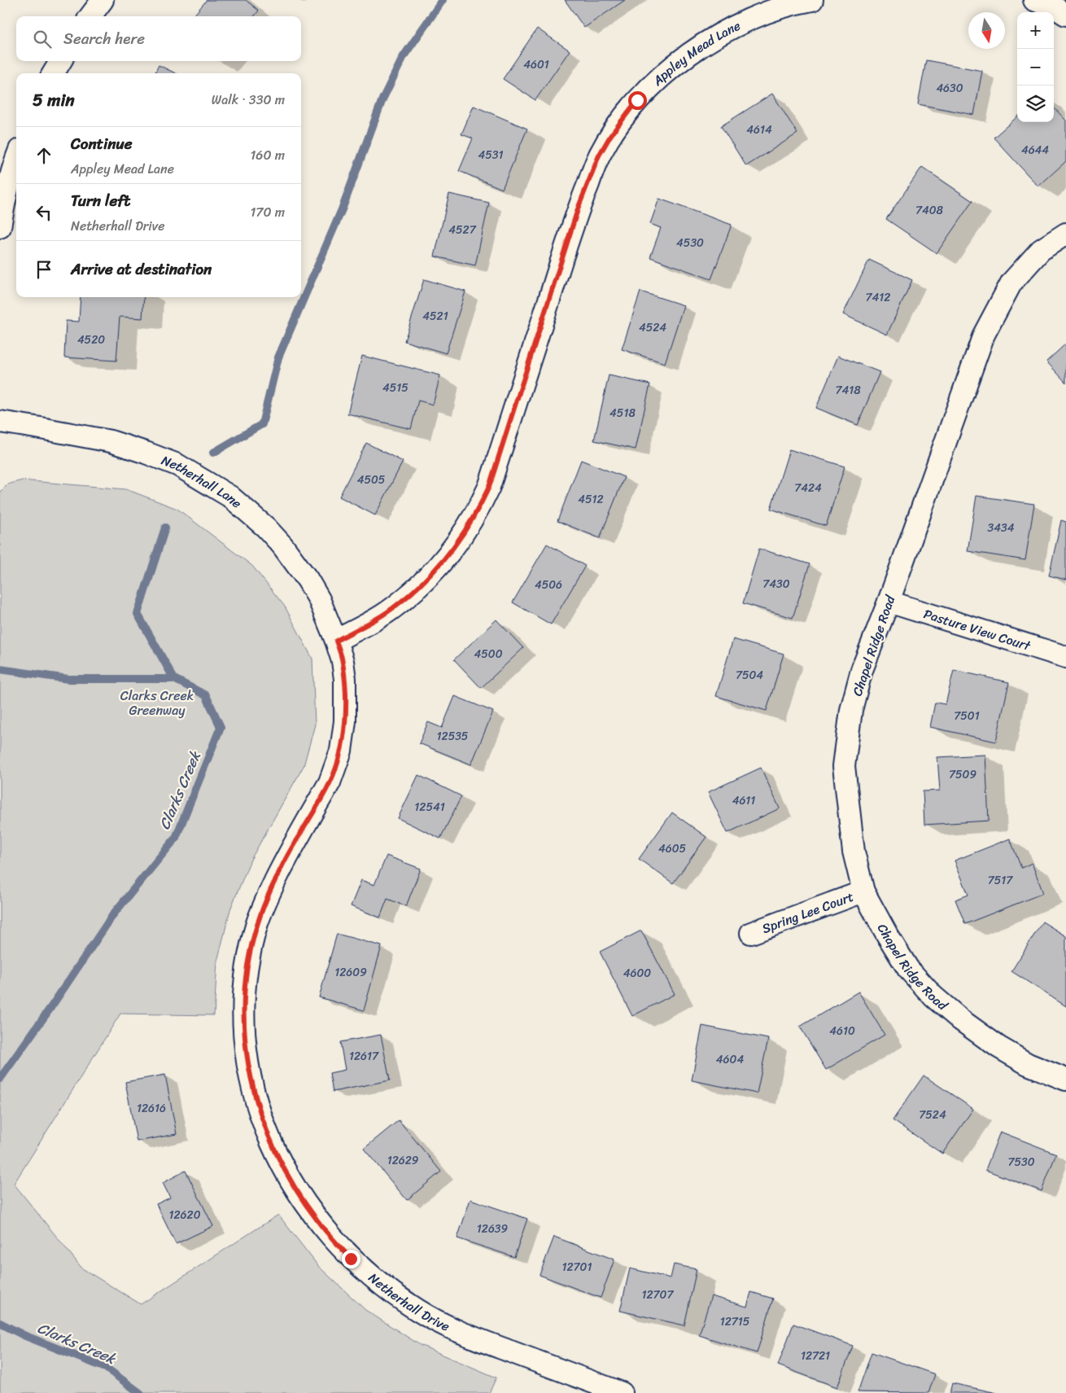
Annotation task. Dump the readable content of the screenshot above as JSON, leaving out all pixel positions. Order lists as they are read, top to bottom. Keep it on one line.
{"streets":{"street":["Appley Mead Lane","Netherhall Lane","Pasture View Court","Chapel Ridge Road","Spring Lee Court","Netherhall Drive"]},"crossings":[["Appley Mead Lane","Netherhall Lane"],["Appley Mead Lane","Netherhall Drive"],["Netherhall Lane","Netherhall Drive"],["Pasture View Court","Chapel Ridge Road"],["Chapel Ridge Road","Spring Lee Court"]],"water":["Clarks Creek"],"parks":["Clarks Creek Greenway"],"house_numbers":["4601","4630","4614","4644","4531","7408","4527","4530","7412","4521","4524","4520","4515","7418","4518","4505","7424","4512","3434","7430","4506","4500","7504","7501","12535","7509","4611","12541","4605","7517","12609","4600","4610","12617","4604","12616","7524","12629","7530","12620","12639","12701","12707","12715","12721"],"north":"bottom","page":{"map_buttons":["+","−"],"search":"Search here","heading":["5 min","Walk · 330 m"],"list":[["Continue","Appley Mead Lane","160 m"],["Turn left","Netherhall Drive","170 m"],"Arrive at destination"]}}
